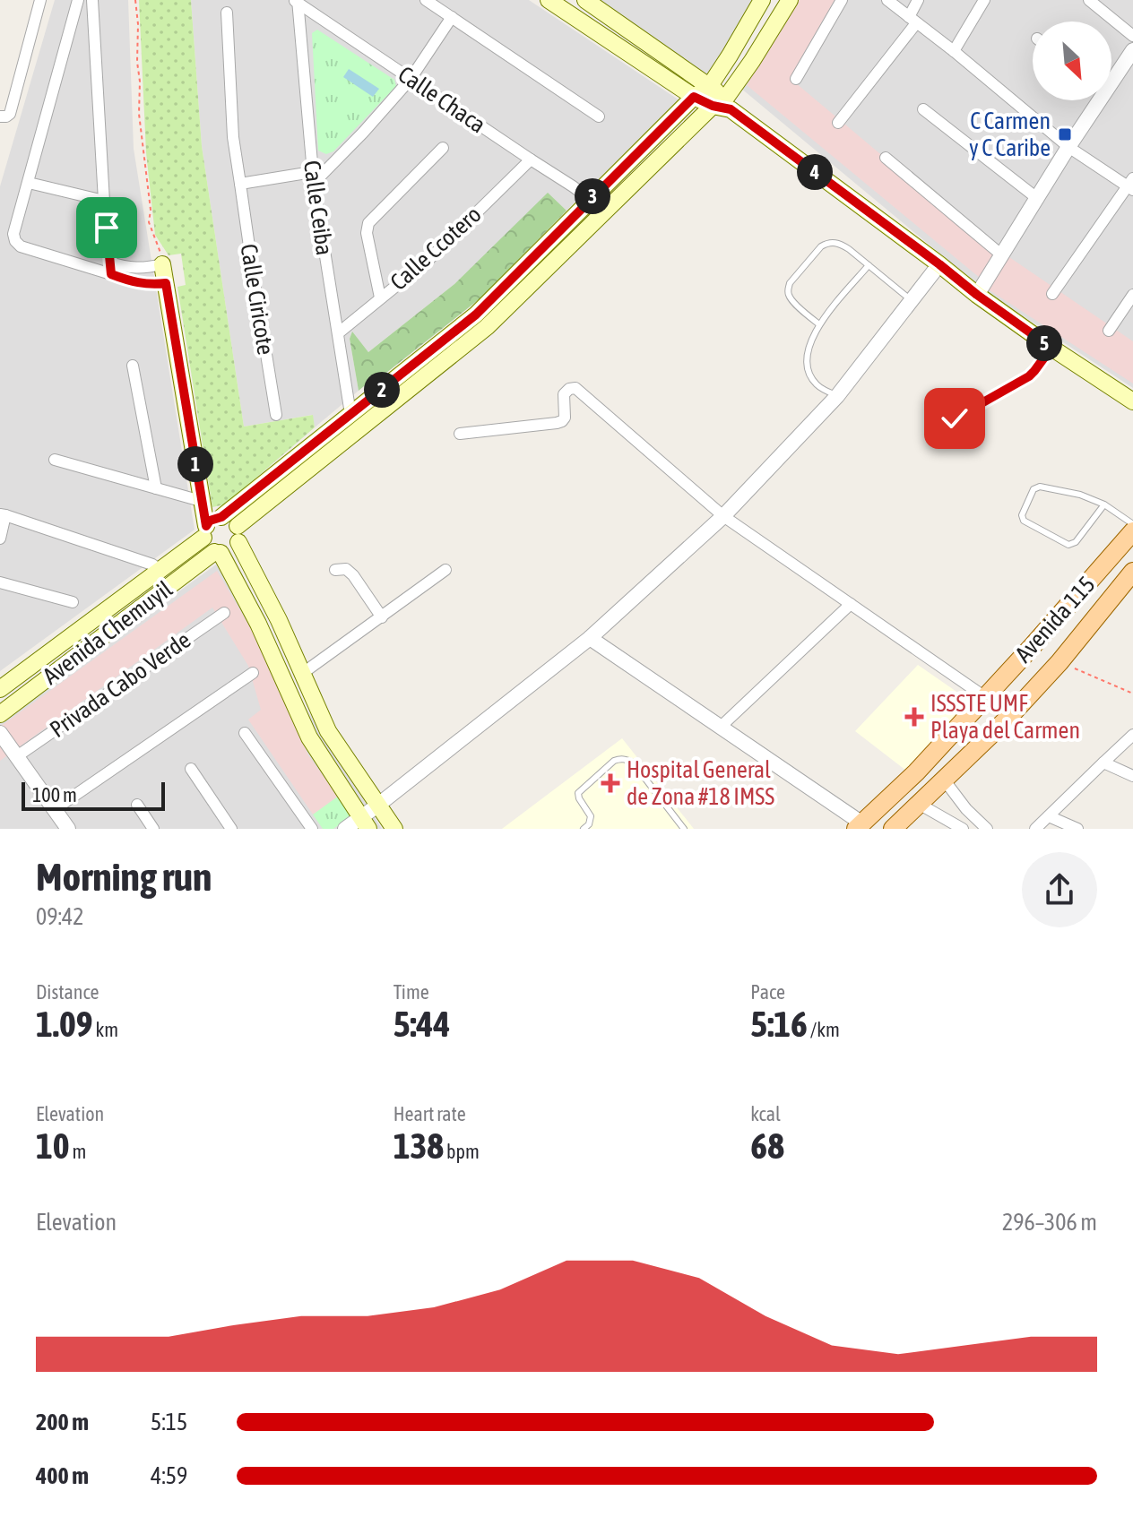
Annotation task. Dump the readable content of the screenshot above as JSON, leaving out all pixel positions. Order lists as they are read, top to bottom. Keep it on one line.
{"streets":{"main road":["Avenida 115","Avenida Chemuyil"],"street":["Calle Chaca","Calle Ceiba","Calle Ccotero","Calle Ciricote","Privada Cabo Verde"]},"crossings":[["Calle Chaca","Calle Ceiba"],["Calle Chaca","Calle Ccotero"],["Calle Ceiba","Calle Ccotero"]],"places":{"transit":["C Carmen y C Caribe"],"health":["ISSSTE UMF Playa del Carmen","Hospital General de Zona #18 IMSS"]},"scale_bar":"100 m","north":"bottom right","page":{"pins":["4","3","5","2","1"],"scale":"100 m","heading":["Morning run","09:42"],"stats":[["Distance","1.09 km"],["Time","5:44"],["Pace","5:16 /km"],["Elevation","10 m"],["Heart rate","138 bpm"],["kcal","68"]],"chart":["Elevation","296–306 m"],"list":[{"name":"200 m","note":"5:15"},{"name":"400 m","note":"4:59"}]}}
